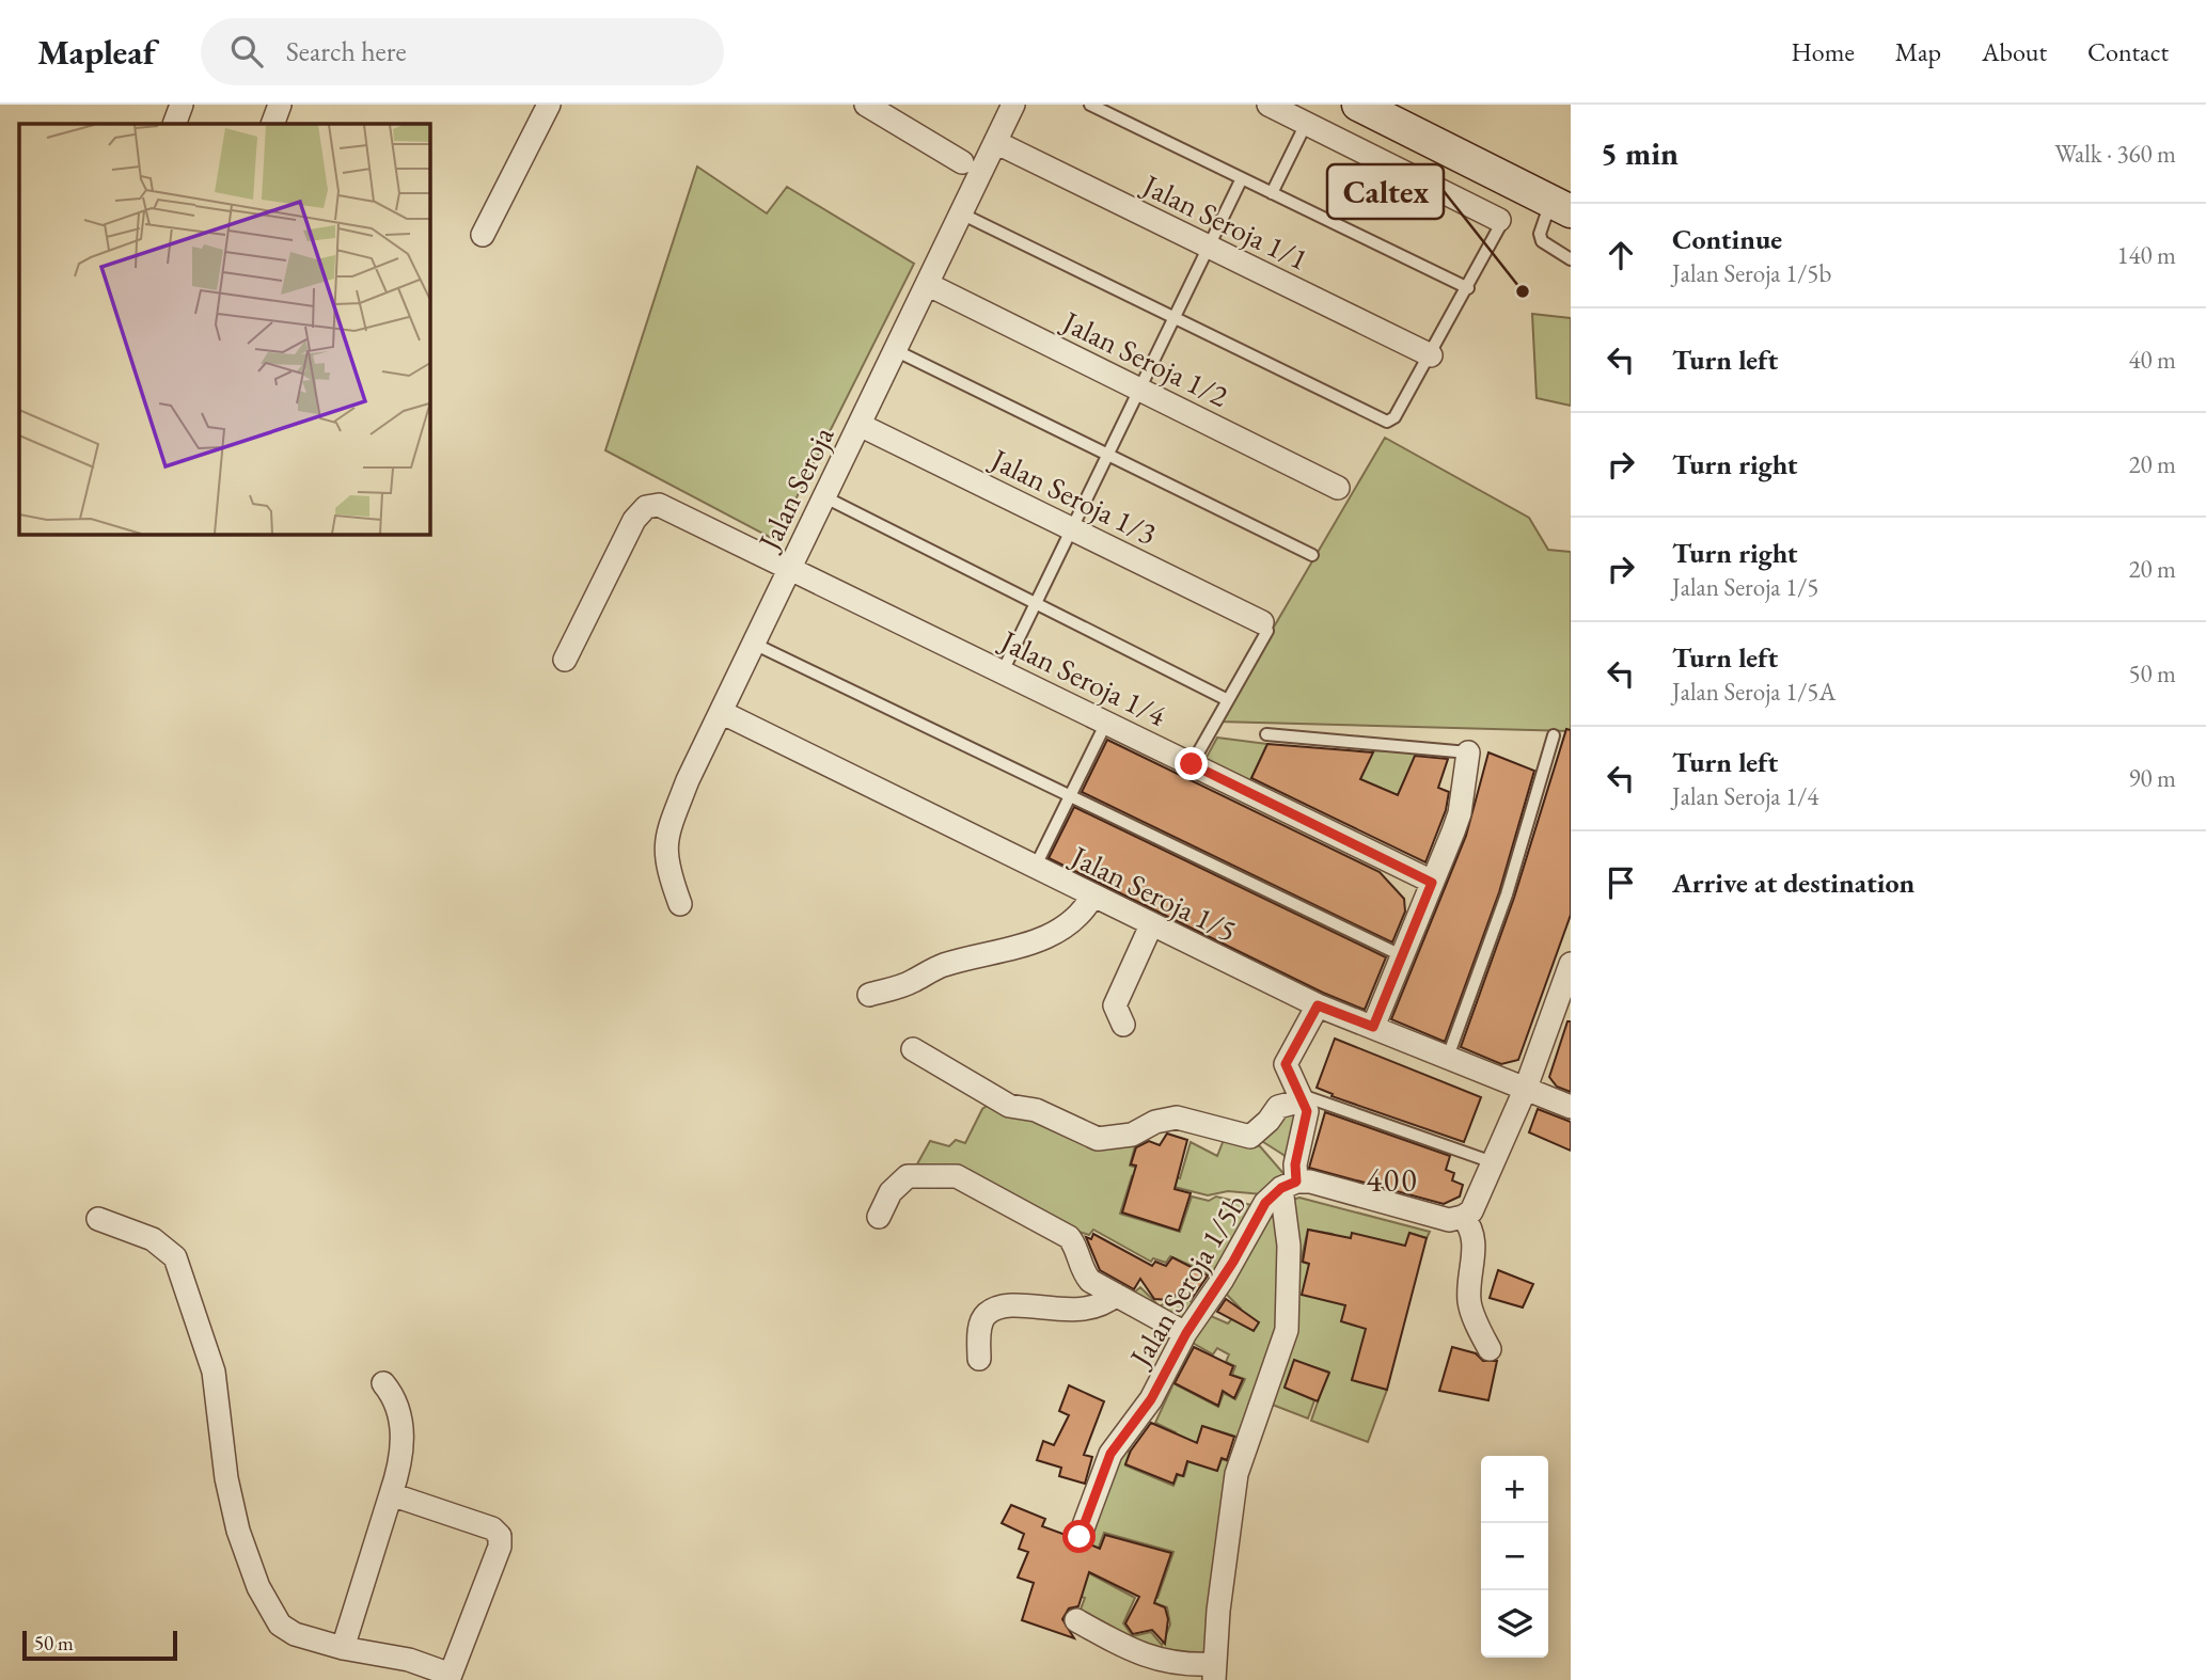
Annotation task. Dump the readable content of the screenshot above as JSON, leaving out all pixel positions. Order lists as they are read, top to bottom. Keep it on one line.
{"streets":{"street":["Jalan Seroja 1/1","Jalan Seroja 1/2","Jalan Seroja","Jalan Seroja 1/3","Jalan Seroja 1/4","Jalan Seroja 1/5","Jalan Seroja 1/5b"]},"crossings":[["Jalan Seroja 1/1","Jalan Seroja"],["Jalan Seroja 1/2","Jalan Seroja"],["Jalan Seroja","Jalan Seroja 1/3"],["Jalan Seroja","Jalan Seroja 1/4"],["Jalan Seroja","Jalan Seroja 1/5"]],"districts":["400"],"places":["Caltex"],"scale_bar":"50 m","page":{"header":"Mapleaf","search":"Search here","nav":["Home","Map","About","Contact"],"heading":["5 min","Walk · 360 m"],"list":[["Continue","Jalan Seroja 1/5b","140 m"],["Turn left","40 m"],["Turn right","20 m"],["Turn right","Jalan Seroja 1/5","20 m"],["Turn left","Jalan Seroja 1/5A","50 m"],["Turn left","Jalan Seroja 1/4","90 m"],"Arrive at destination"],"map_buttons":["+","−"],"scale":"50 m"}}
